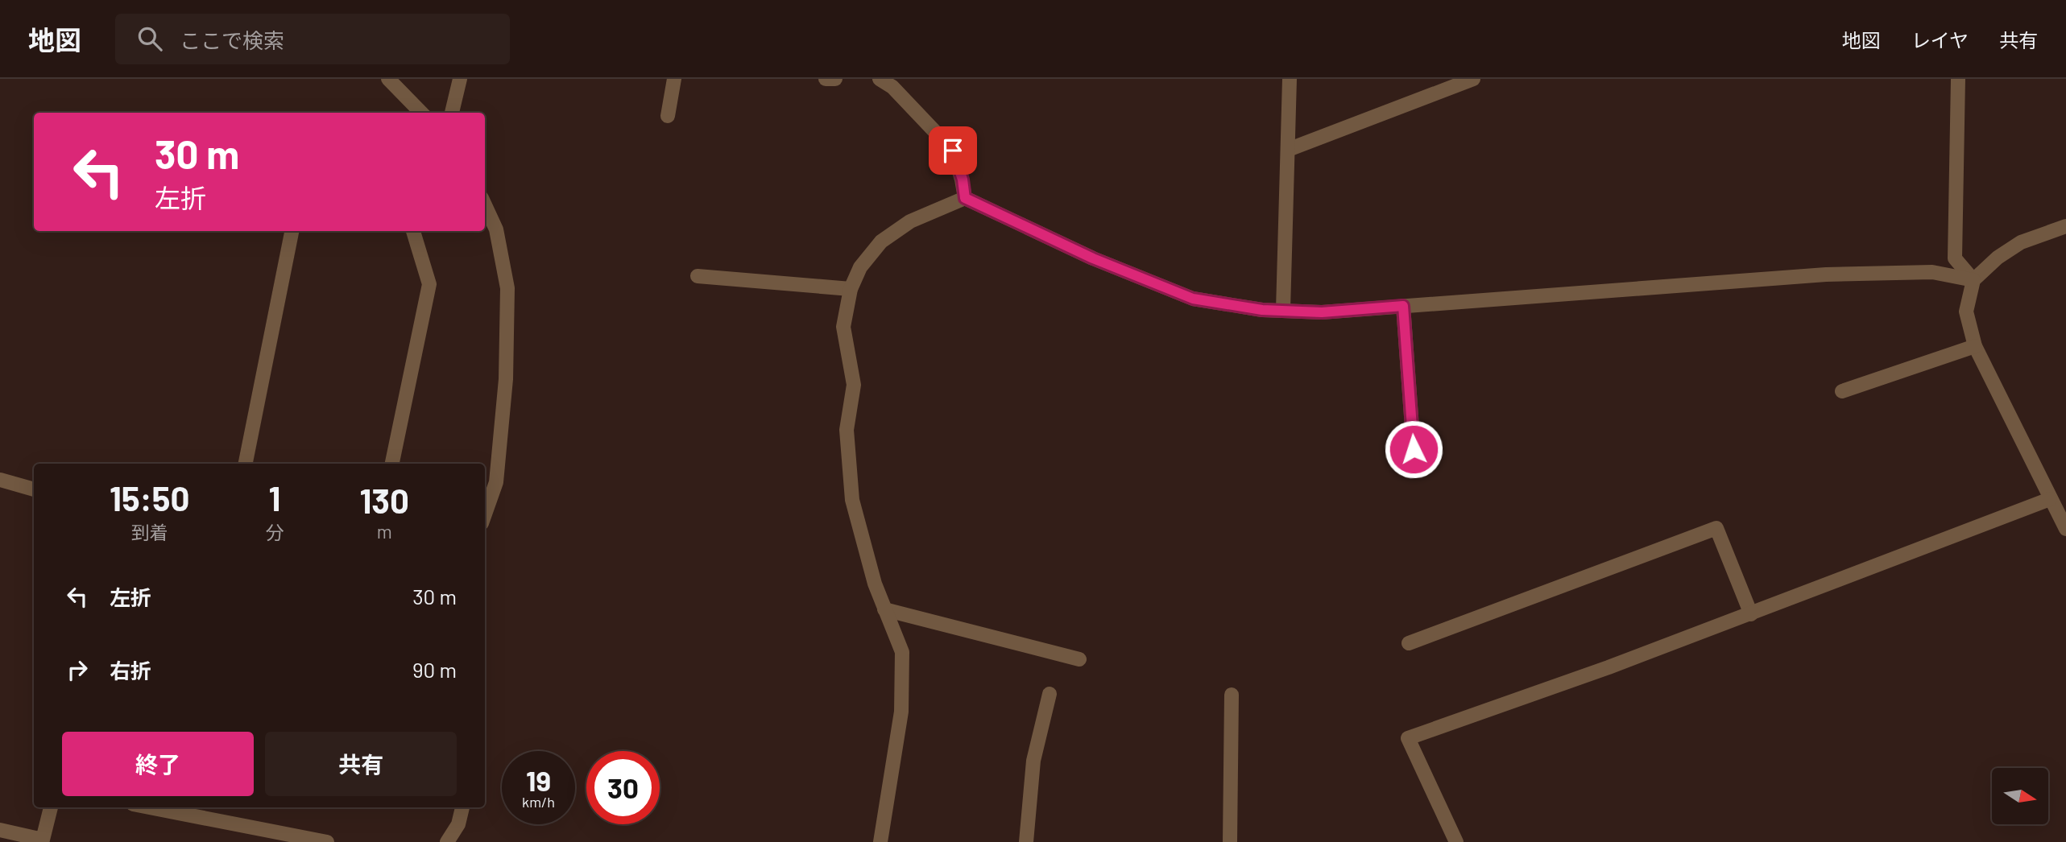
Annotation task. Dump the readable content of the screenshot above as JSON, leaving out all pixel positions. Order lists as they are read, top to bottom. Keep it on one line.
{"north":"right","page":{"header":"地図","search":"ここで検索","nav":["地図","レイヤ","共有"],"turn":["30 m","左折"],"eta":["15:50","到着","1","分","130","m"],"list":[{"name":"左折","value":"30 m"},{"name":"右折","value":"90 m"}],"buttons":["終了","共有"],"speed":"19 km/h","limit":"30"}}
